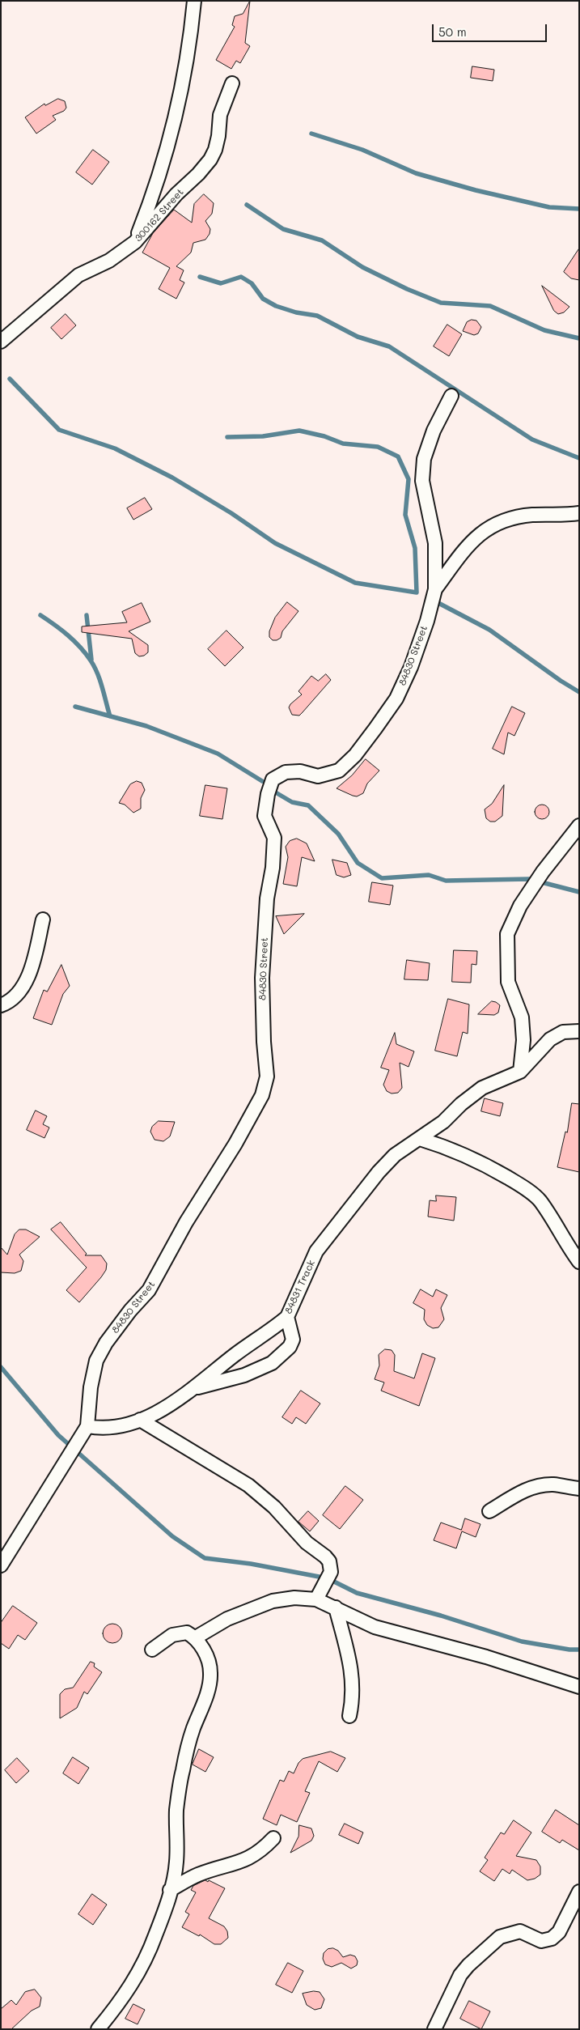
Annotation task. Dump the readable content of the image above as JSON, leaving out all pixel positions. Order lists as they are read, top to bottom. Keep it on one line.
{"streets":{"street":["300162 Street","84830 Street","84831 Track"]},"crossings":[["84830 Street","84831 Track"]],"scale_bar":"50 m"}
